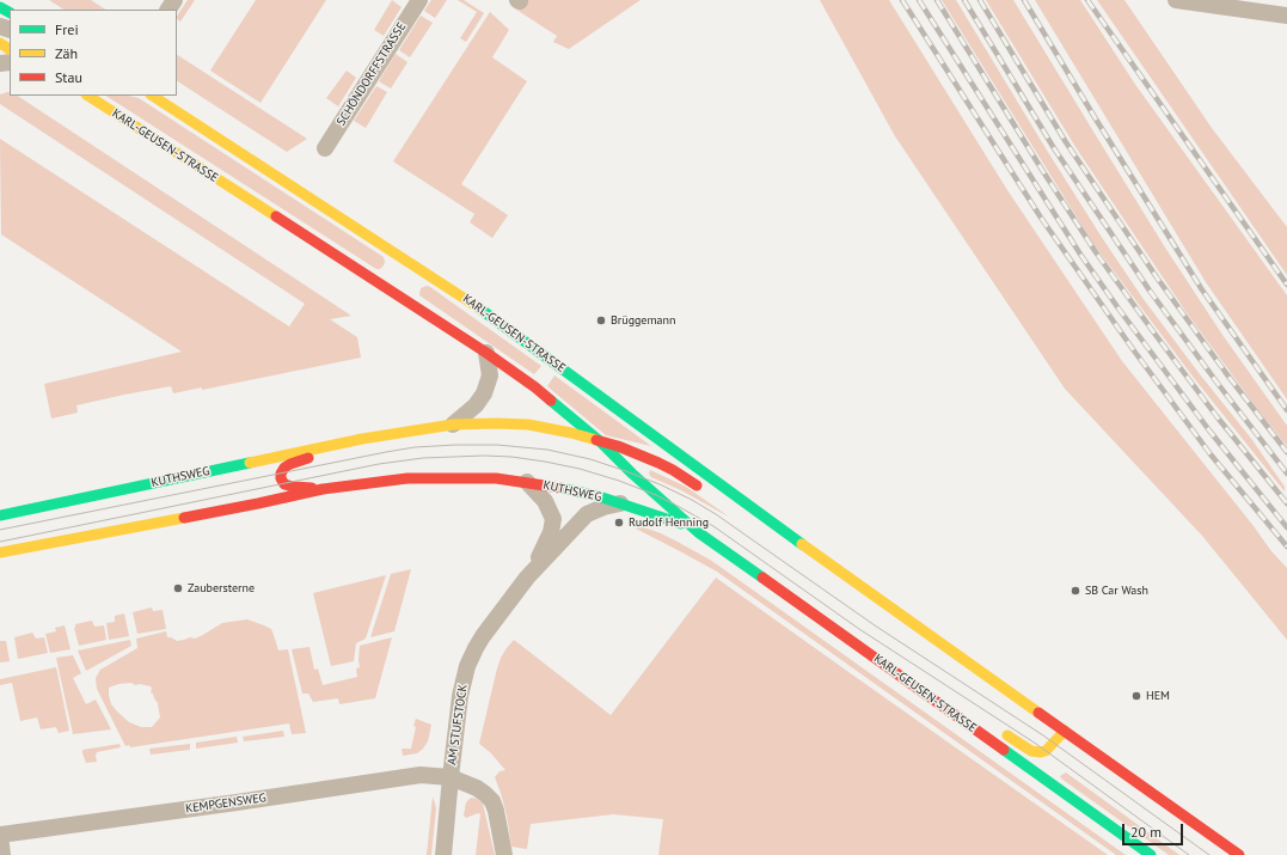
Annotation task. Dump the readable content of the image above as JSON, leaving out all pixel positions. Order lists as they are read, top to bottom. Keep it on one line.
{"streets":{"main road":["KARL-GEUSEN-STRASSE","KUTHSWEG"],"street":["SCHÖNDORFFSTRASSE","AM STUFSTOCK","KEMPGENSWEG"]},"crossings":[["KARL-GEUSEN-STRASSE","KUTHSWEG"],["KARL-GEUSEN-STRASSE","AM STUFSTOCK"],["KUTHSWEG","AM STUFSTOCK"],["AM STUFSTOCK","KEMPGENSWEG"]],"places":["Brüggemann","Rudolf Henning","Zaubersterne","SB Car Wash","HEM"],"legend":["Frei","Zäh","Stau"],"scale_bar":"20 m"}
